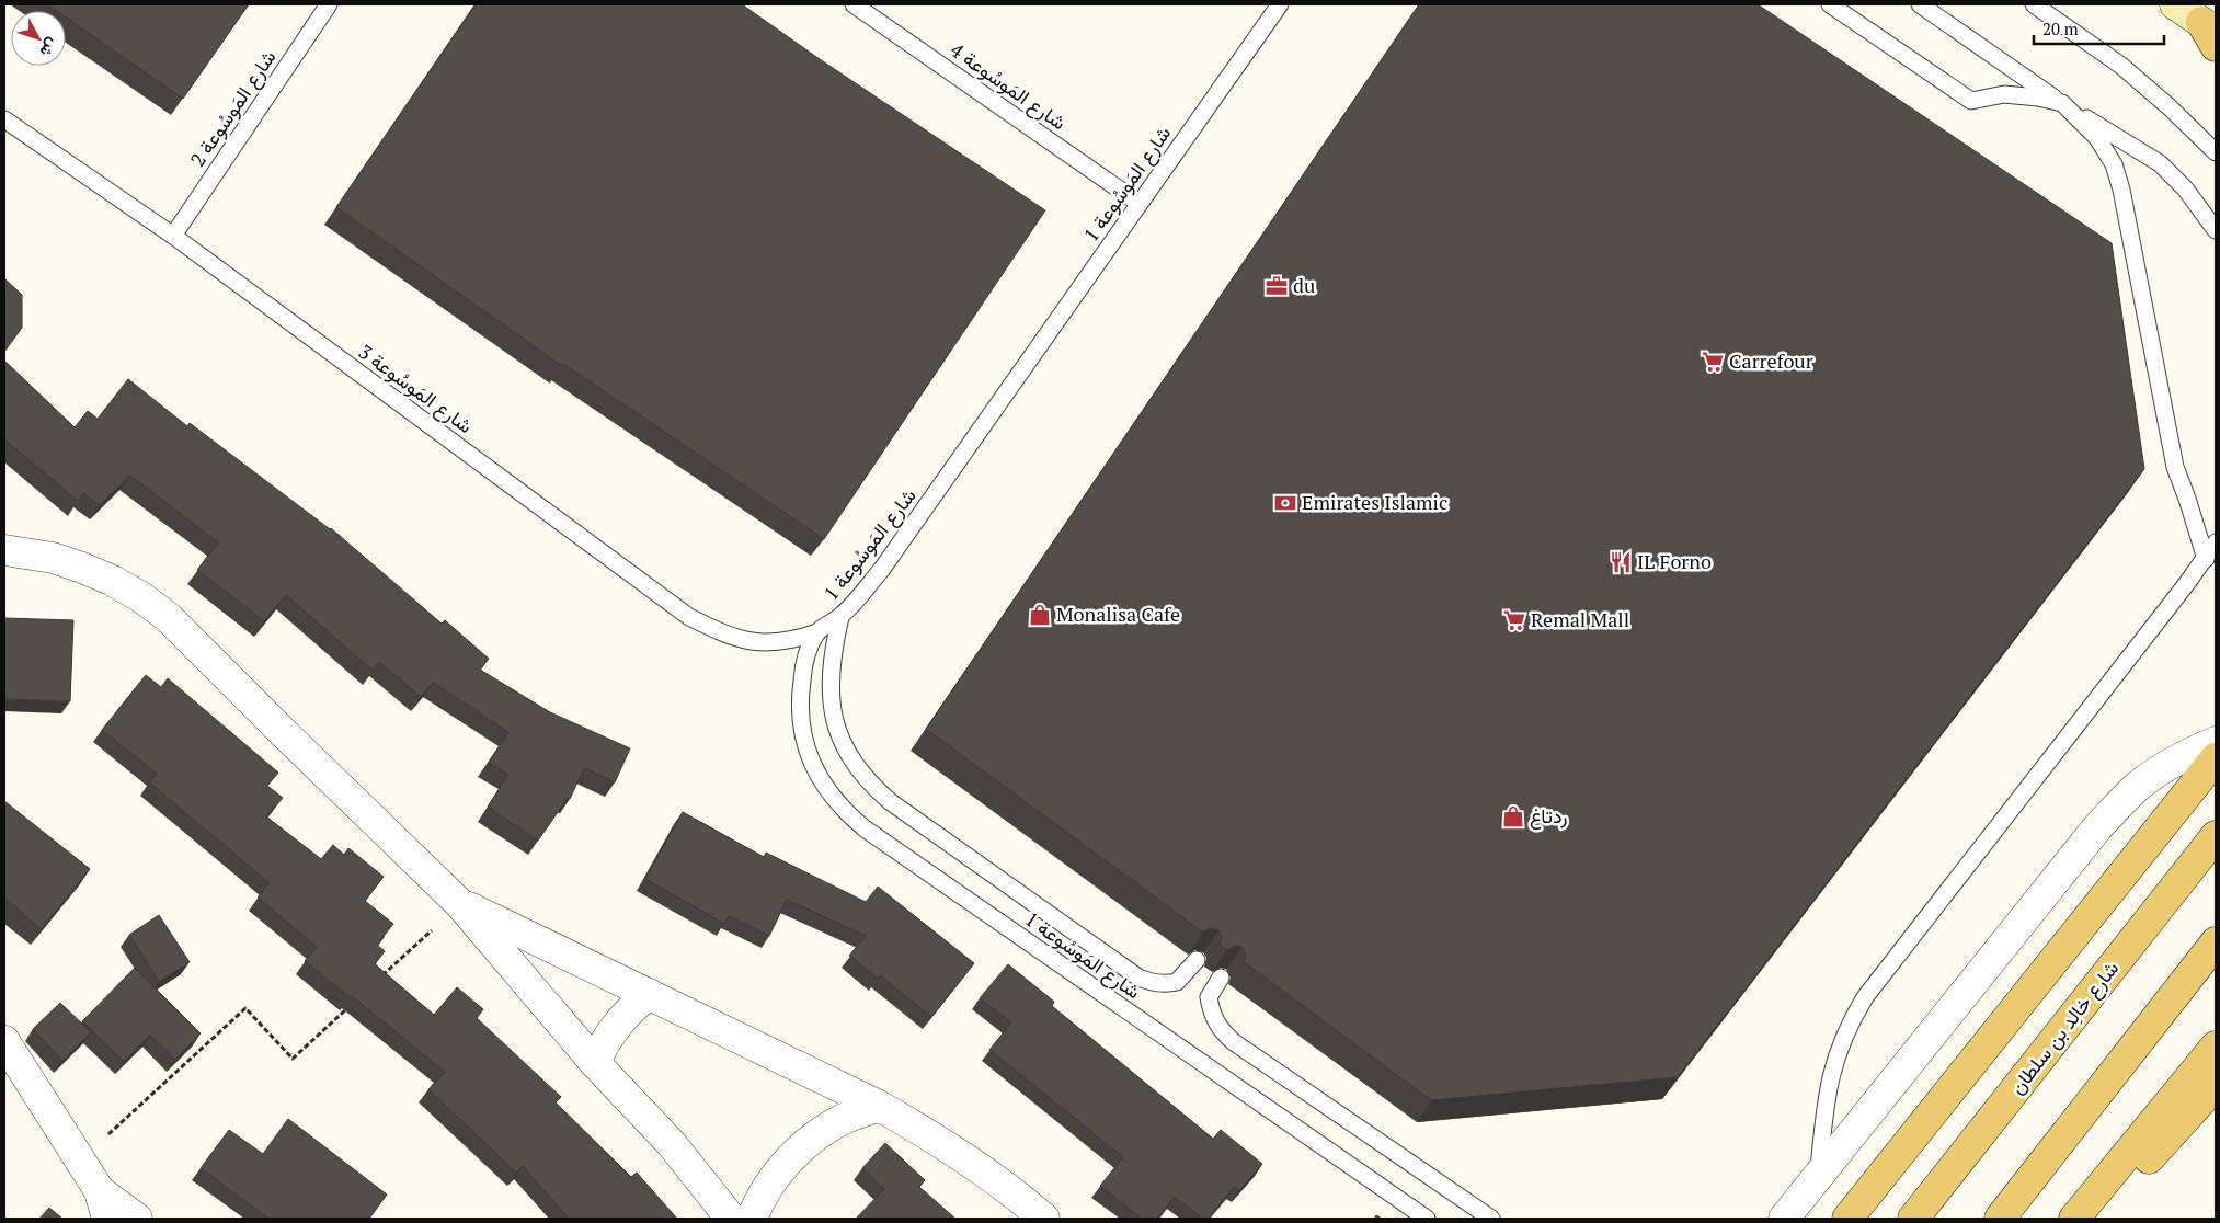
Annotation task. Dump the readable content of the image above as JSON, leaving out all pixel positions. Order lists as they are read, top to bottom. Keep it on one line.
{"streets":{"main road":["شارع خالِد بن سلطان"],"lane":["شارع المَوسُوعة 4","شارع المَوسُوعة 2","شارع المَوسُوعة 1","شارع المَوسُوعة 3"]},"crossings":[["شارع المَوسُوعة 4","شارع المَوسُوعة 1"],["شارع المَوسُوعة 2","شارع المَوسُوعة 3"],["شارع المَوسُوعة 1","شارع المَوسُوعة 3"]],"places":{"office":["du"],"supermarket":["Carrefour","Remal Mall"],"bank":["Emirates Islamic"],"restaurant":["IL Forno"],"shop":["Monalisa Cafe","ردتاغ"]},"scale_bar":"20 m","north":"bottom right"}
